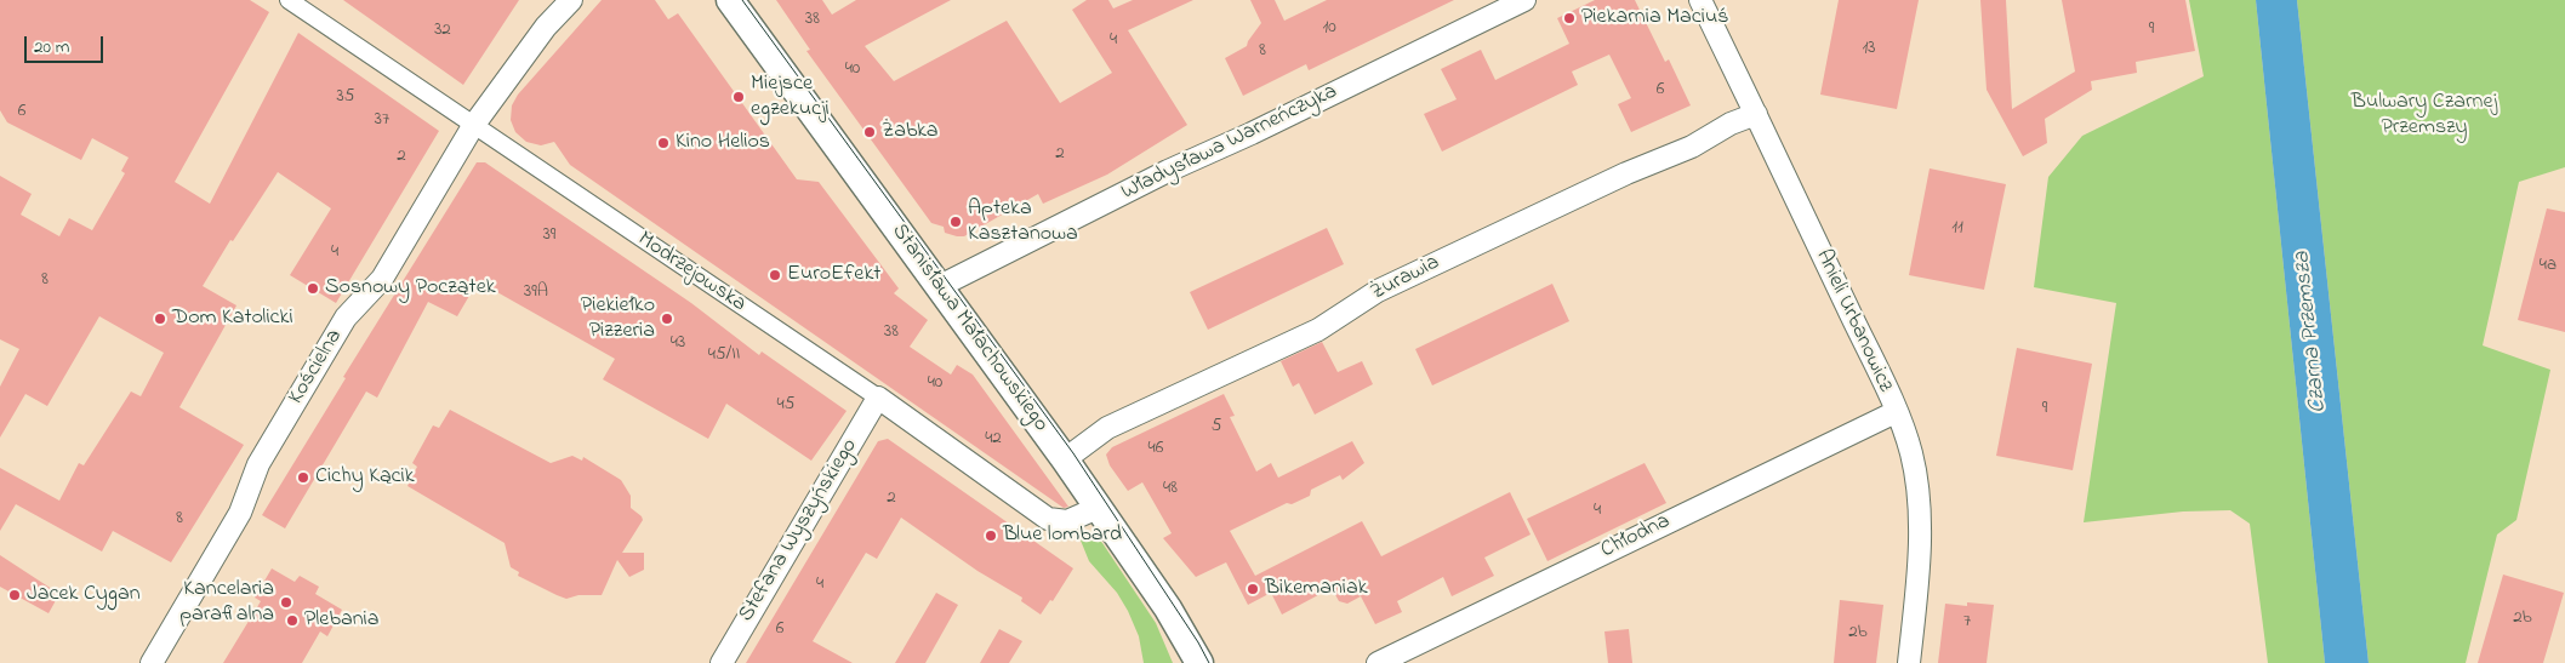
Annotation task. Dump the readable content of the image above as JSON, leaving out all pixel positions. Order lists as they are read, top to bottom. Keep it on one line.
{"streets":{"street":["Władysława Warneńczyka","Modrzejowska","Żurawia","Anieli Urbanowicz","Stanisława Małachowskiego","Kościelna","Stefana Wyszyńskiego","Chłodna"]},"crossings":[["Władysława Warneńczyka","Stanisława Małachowskiego"],["Modrzejowska","Stanisława Małachowskiego"],["Modrzejowska","Kościelna"],["Modrzejowska","Stefana Wyszyńskiego"],["Żurawia","Anieli Urbanowicz"],["Żurawia","Stanisława Małachowskiego"],["Anieli Urbanowicz","Chłodna"]],"water":["Czarna Przemsza"],"parks":["Bulwary Czarnej Przemszy"],"places":["Piekarnia Maciuś","Miejsce egzekucji","Żabka","Kino Helios","Apteka Kasztanowa","EuroEfekt","Sosnowy Początek","Dom Katolicki","Piekiełko Pizzeria","Cichy Kącik","Blue lombard","Bikemaniak","Jacek Cygan","Kancelaria parafialna","Plebania"],"house_numbers":["38","10","9","32","4","13","8","40","6","35","6","37","2","2","11","39","4","4a","8","39A","38","43","45/II","40","45","9","5","42","46","48","2","4","8","4","2b","7","6","2b"],"scale_bar":"20 m"}
